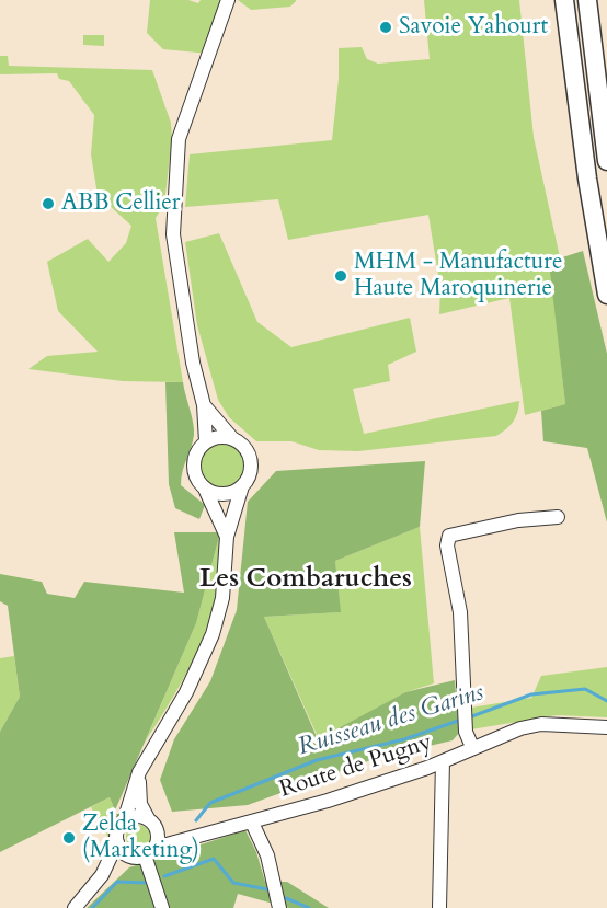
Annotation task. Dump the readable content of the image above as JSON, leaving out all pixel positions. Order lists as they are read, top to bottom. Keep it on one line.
{"streets":{"street":["Route de Pugny"]},"districts":["Les Combaruches"],"water":["Ruisseau des Garins"],"places":["Savoie Yahourt","ABB Cellier","MHM - Manufacture Haute Maroquinerie","Zelda (Marketing)"]}
